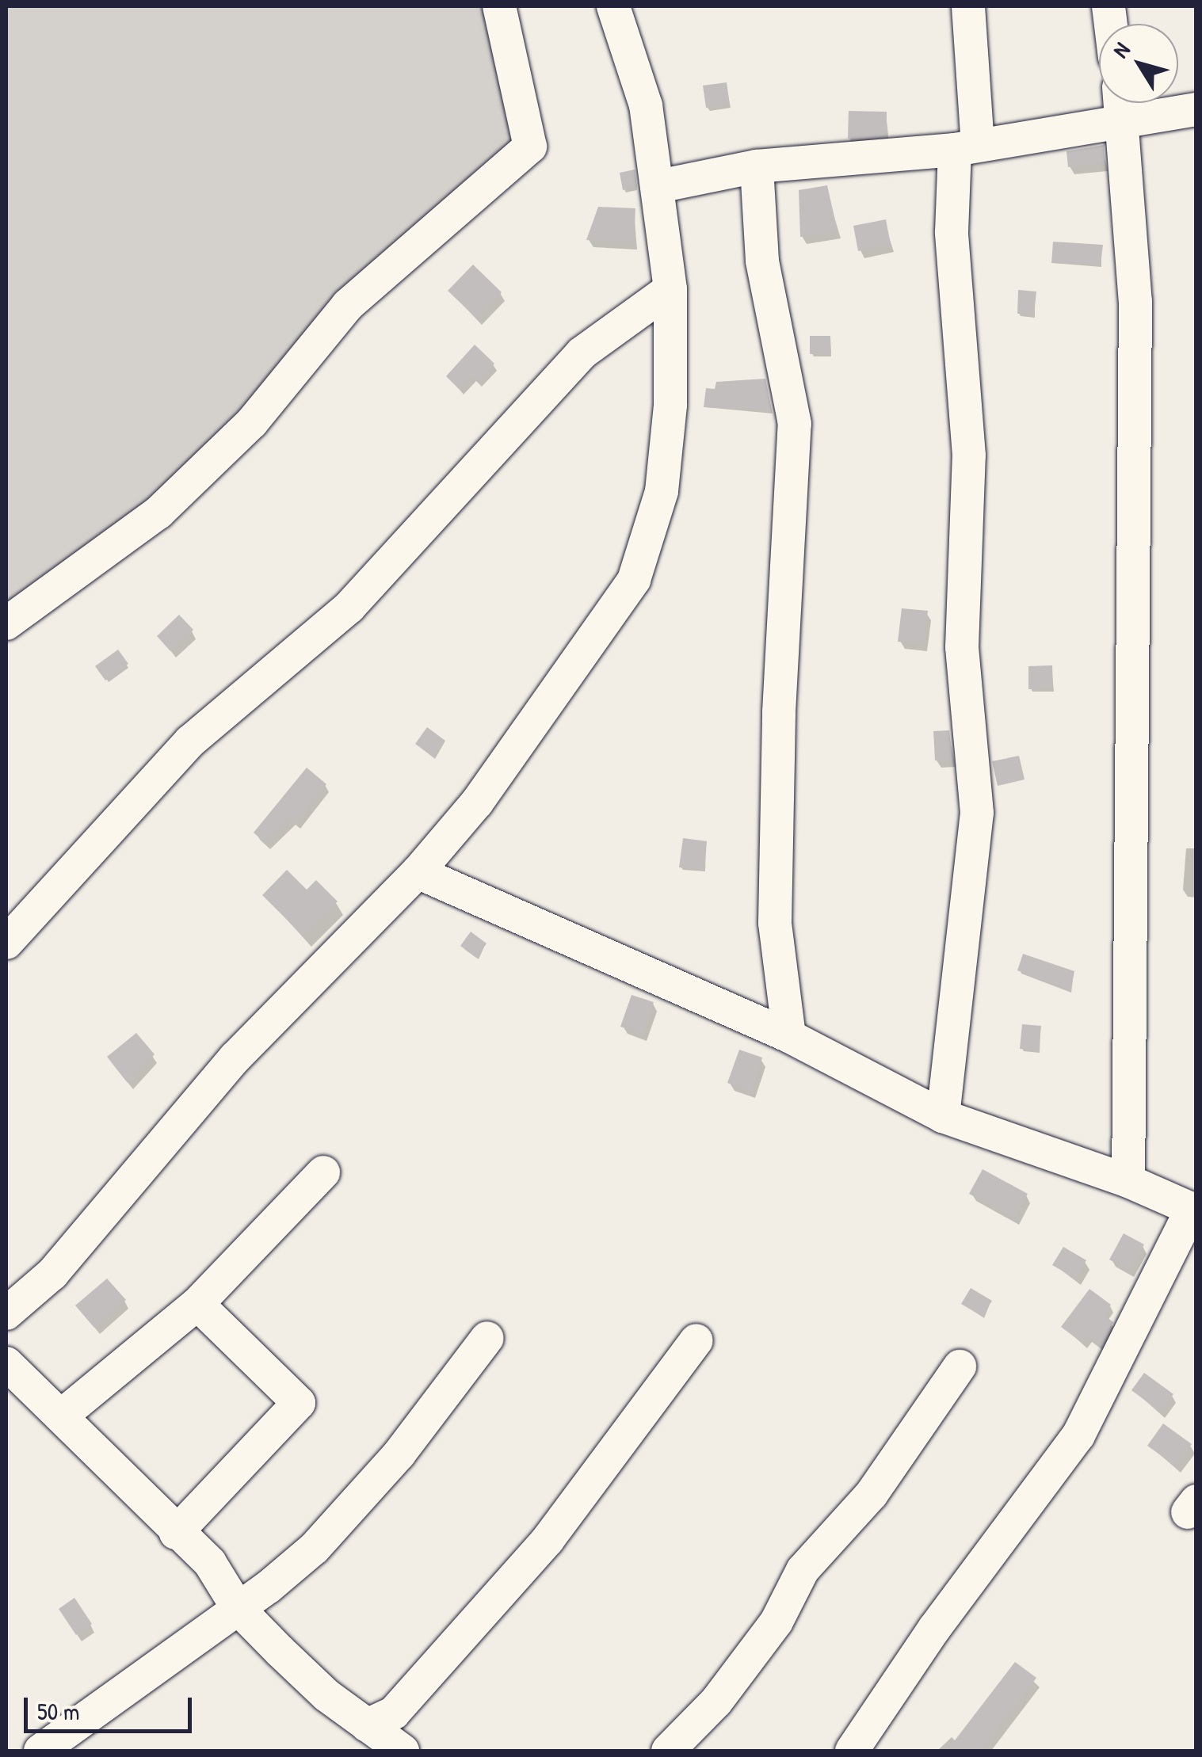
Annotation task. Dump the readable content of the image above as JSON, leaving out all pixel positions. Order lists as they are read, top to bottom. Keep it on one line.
{"scale_bar":"50 m","north":"top left"}
